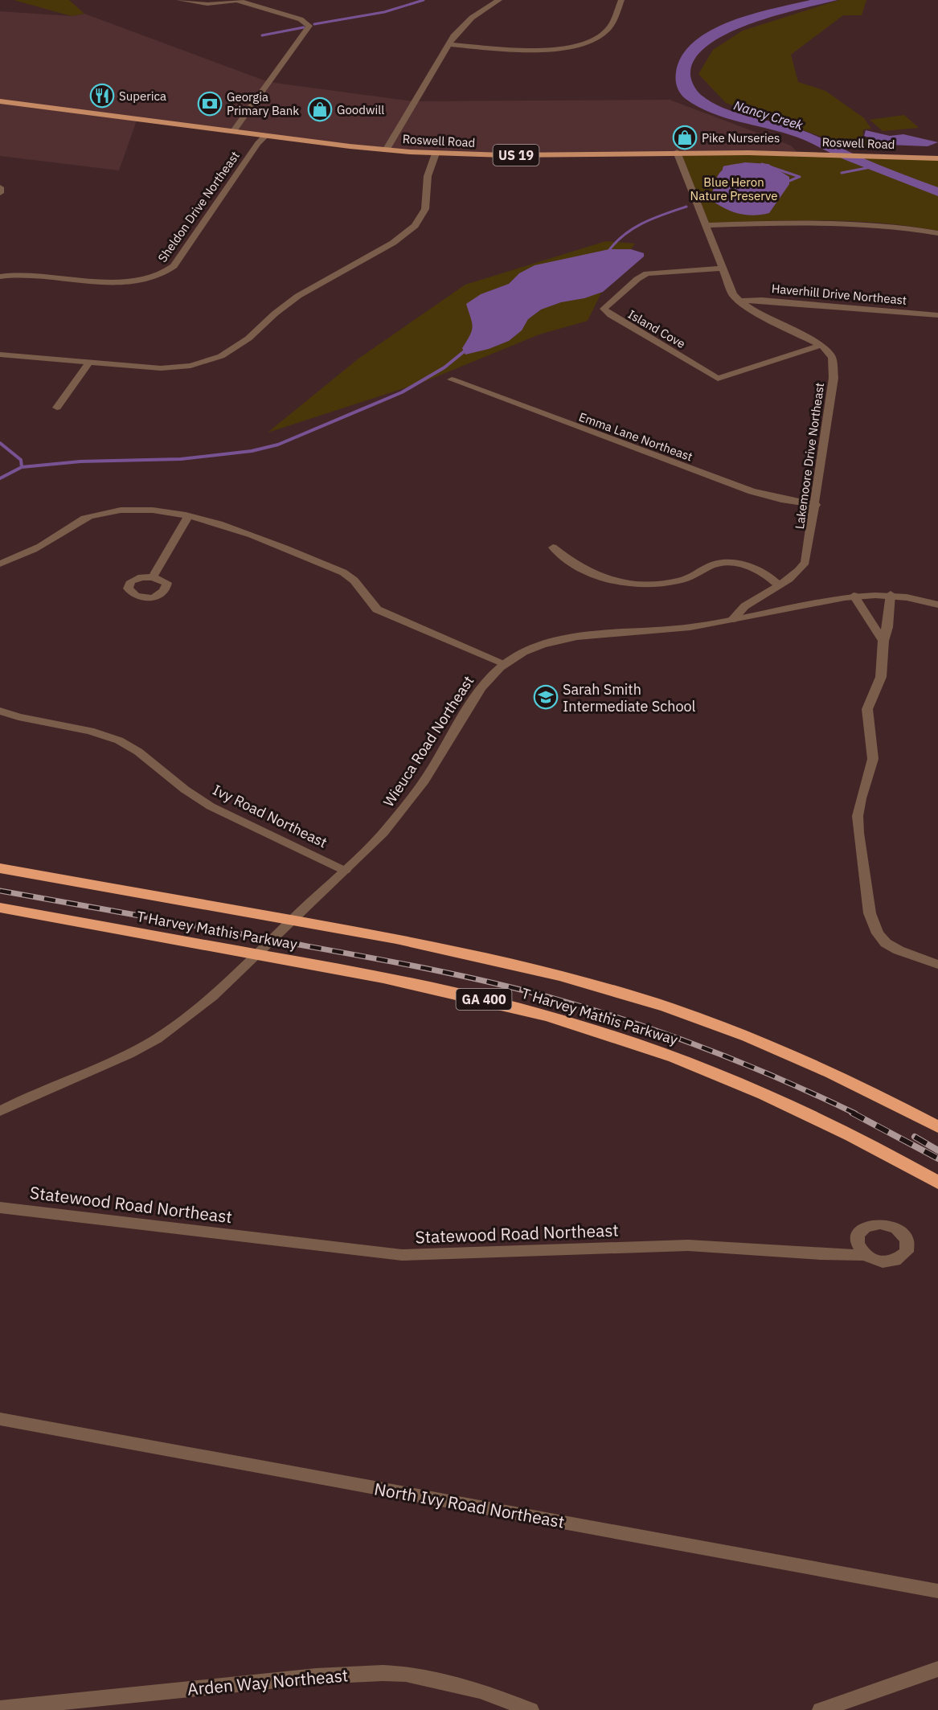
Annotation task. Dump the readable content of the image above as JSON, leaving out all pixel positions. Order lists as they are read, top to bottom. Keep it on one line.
{"streets":{"highway":["T Harvey Mathis Parkway","GA 400"],"main road":["Roswell Road","US 19"],"street":["Sheldon Drive Northeast","Haverhill Drive Northeast","Island Cove","Emma Lane Northeast","Lakemoore Drive Northeast","Wieuca Road Northeast","Ivy Road Northeast","Statewood Road Northeast","North Ivy Road Northeast","Arden Way Northeast"]},"crossings":[["Roswell Road","Sheldon Drive Northeast"],["Island Cove","Lakemoore Drive Northeast"],["Emma Lane Northeast","Lakemoore Drive Northeast"],["Lakemoore Drive Northeast","Wieuca Road Northeast"],["Wieuca Road Northeast","Ivy Road Northeast"]],"water":["Nancy Creek"],"parks":["Blue Heron Nature Preserve"],"places":{"restaurant":["Superica"],"bank":["Georgia Primary Bank"],"shop":["Goodwill","Pike Nurseries"],"school or university":["Sarah Smith Intermediate School"]}}
